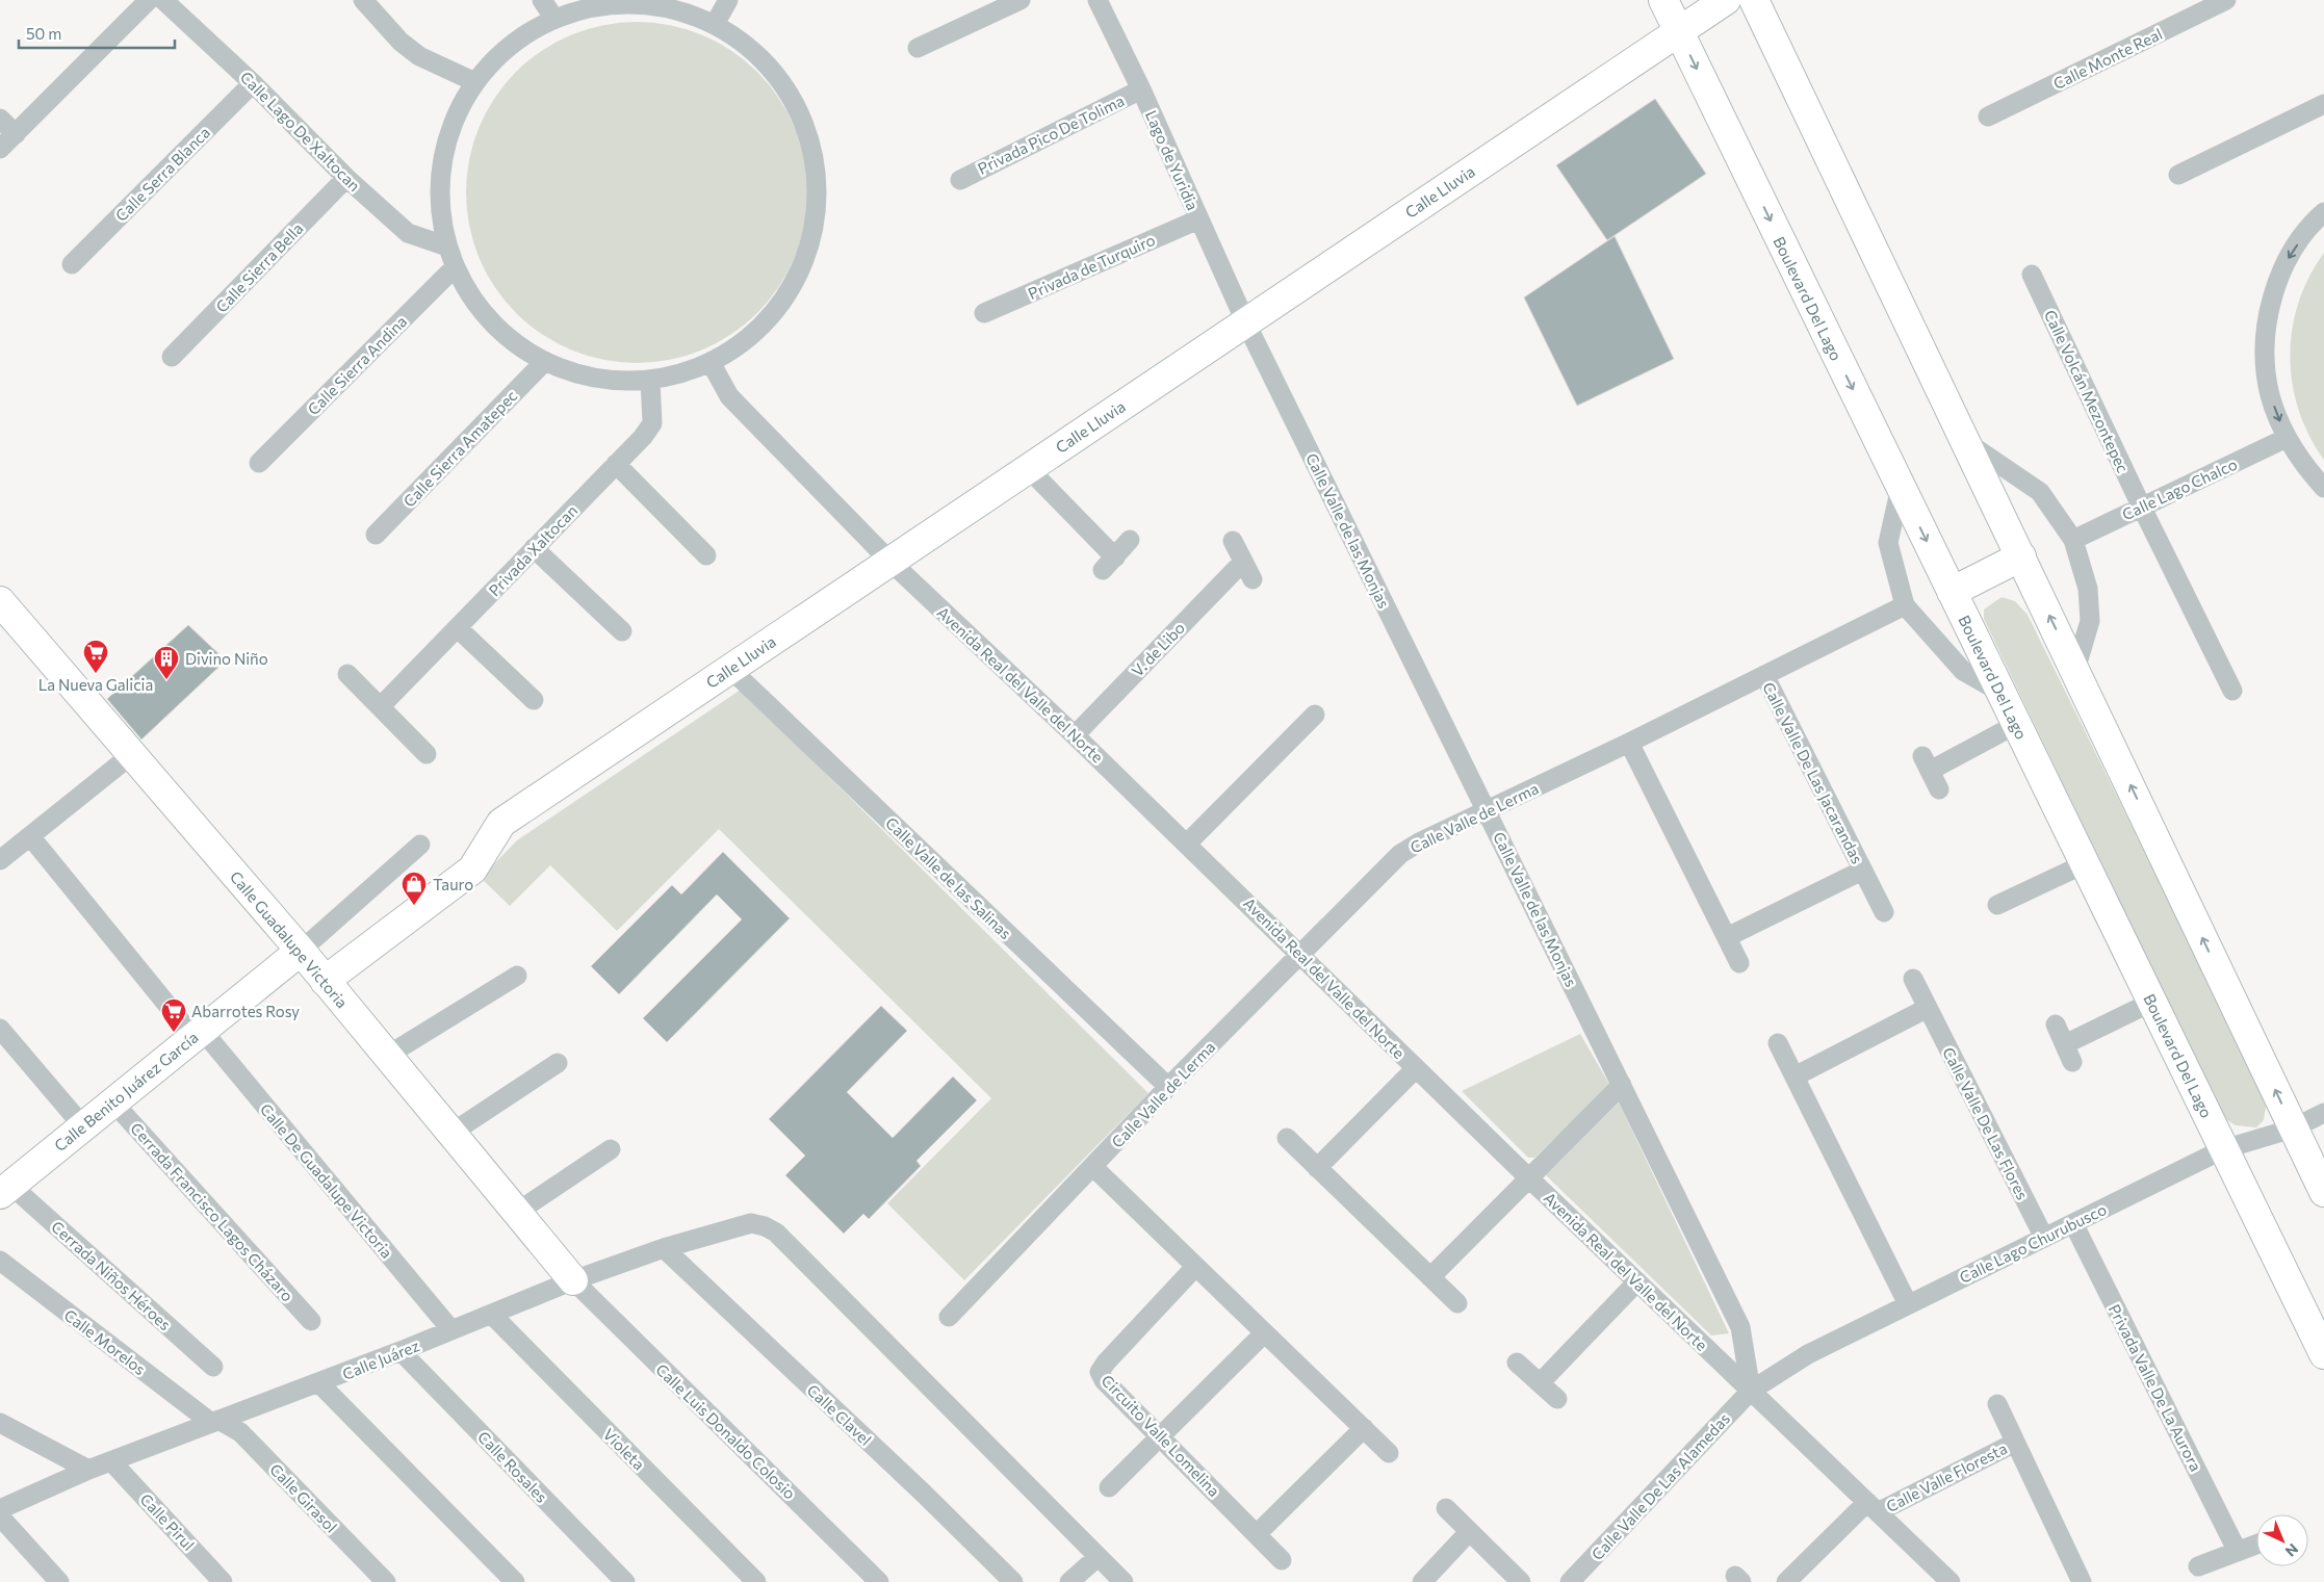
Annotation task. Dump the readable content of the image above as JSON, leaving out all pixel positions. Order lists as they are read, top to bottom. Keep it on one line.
{"streets":{"street":["Calle Monte Real","Calle Lago De Xaltocan","Privada Pico De Tolima","Lago de Yuridia","Calle Serra Blanca","Calle Lluvia","Privada de Turquiro","Calle Sierra Bella","Boulevard Del Lago","Calle Sierra Andina","Calle Volcán Mezontepec","Calle Sierra Amatepec","Calle Lago Chalco","Calle Valle de las Monjas","Privada Xaltocan","V. de Libo","Avenida Real del Valle del Norte","Calle Valle De Las Jacarandas","Calle Valle de Lerma","Calle Valle de las Salinas","Calle Guadalupe Victoria","Calle Benito Juárez García","Calle Valle De Las Flores","Calle De Guadalupe Victoria","Cerrada Francisco Lagos Cházaro","Calle Lago Churubusco","Cerrada Niños Héroes","Calle Morelos","Calle Juárez","Privada Valle De La Aurora","Calle Clavel","Calle Luis Donaldo Colosio","Circuito Valle Lomelina","Violeta","Calle Rosales","Calle Valle Floresta","Calle Valle De Las Alamedas","Calle Girasol","Calle Pirul"]},"crossings":[["Calle Lago De Xaltocan","Calle Serra Blanca"],["Calle Lago De Xaltocan","Calle Sierra Bella"],["Privada Pico De Tolima","Lago de Yuridia"],["Lago de Yuridia","Calle Lluvia"],["Lago de Yuridia","Privada de Turquiro"],["Lago de Yuridia","Calle Valle de las Monjas"],["Calle Lluvia","Boulevard Del Lago"],["Calle Lluvia","Calle Valle de las Monjas"],["Calle Lluvia","Avenida Real del Valle del Norte"],["Calle Lluvia","Calle Valle de las Salinas"],["Calle Lluvia","Calle Guadalupe Victoria"],["Boulevard Del Lago","Calle Lago Churubusco"],["Calle Volcán Mezontepec","Calle Lago Chalco"],["Calle Valle de las Monjas","Avenida Real del Valle del Norte"],["Calle Valle de las Monjas","Calle Valle de Lerma"],["Calle Valle de las Monjas","Calle Lago Churubusco"],["Calle Valle de las Monjas","Calle Valle De Las Alamedas"],["V. de Libo","Avenida Real del Valle del Norte"],["Avenida Real del Valle del Norte","Calle Valle de Lerma"],["Avenida Real del Valle del Norte","Calle Lago Churubusco"],["Avenida Real del Valle del Norte","Calle Valle Floresta"],["Avenida Real del Valle del Norte","Calle Valle De Las Alamedas"],["Calle Valle De Las Jacarandas","Calle Valle de Lerma"],["Calle Valle de Lerma","Calle Valle de las Salinas"],["Calle Guadalupe Victoria","Calle Benito Juárez García"],["Calle Guadalupe Victoria","Calle Juárez"],["Calle Guadalupe Victoria","Calle Luis Donaldo Colosio"],["Calle Benito Juárez García","Calle De Guadalupe Victoria"],["Calle Benito Juárez García","Cerrada Francisco Lagos Cházaro"],["Calle Benito Juárez García","Cerrada Niños Héroes"],["Calle Valle De Las Flores","Calle Lago Churubusco"],["Calle De Guadalupe Victoria","Calle Juárez"],["Calle Lago Churubusco","Privada Valle De La Aurora"],["Calle Lago Churubusco","Calle Valle De Las Alamedas"],["Calle Morelos","Calle Juárez"],["Calle Morelos","Calle Girasol"],["Calle Juárez","Calle Clavel"],["Calle Juárez","Calle Luis Donaldo Colosio"],["Calle Juárez","Violeta"],["Calle Juárez","Calle Rosales"],["Calle Juárez","Calle Girasol"],["Calle Juárez","Calle Pirul"]],"places":{"supermarket":["La Nueva Galicia","Abarrotes Rosy"],"building":["Divino Niño"],"shop":["Tauro"]},"scale_bar":"50 m","north":"bottom right"}
